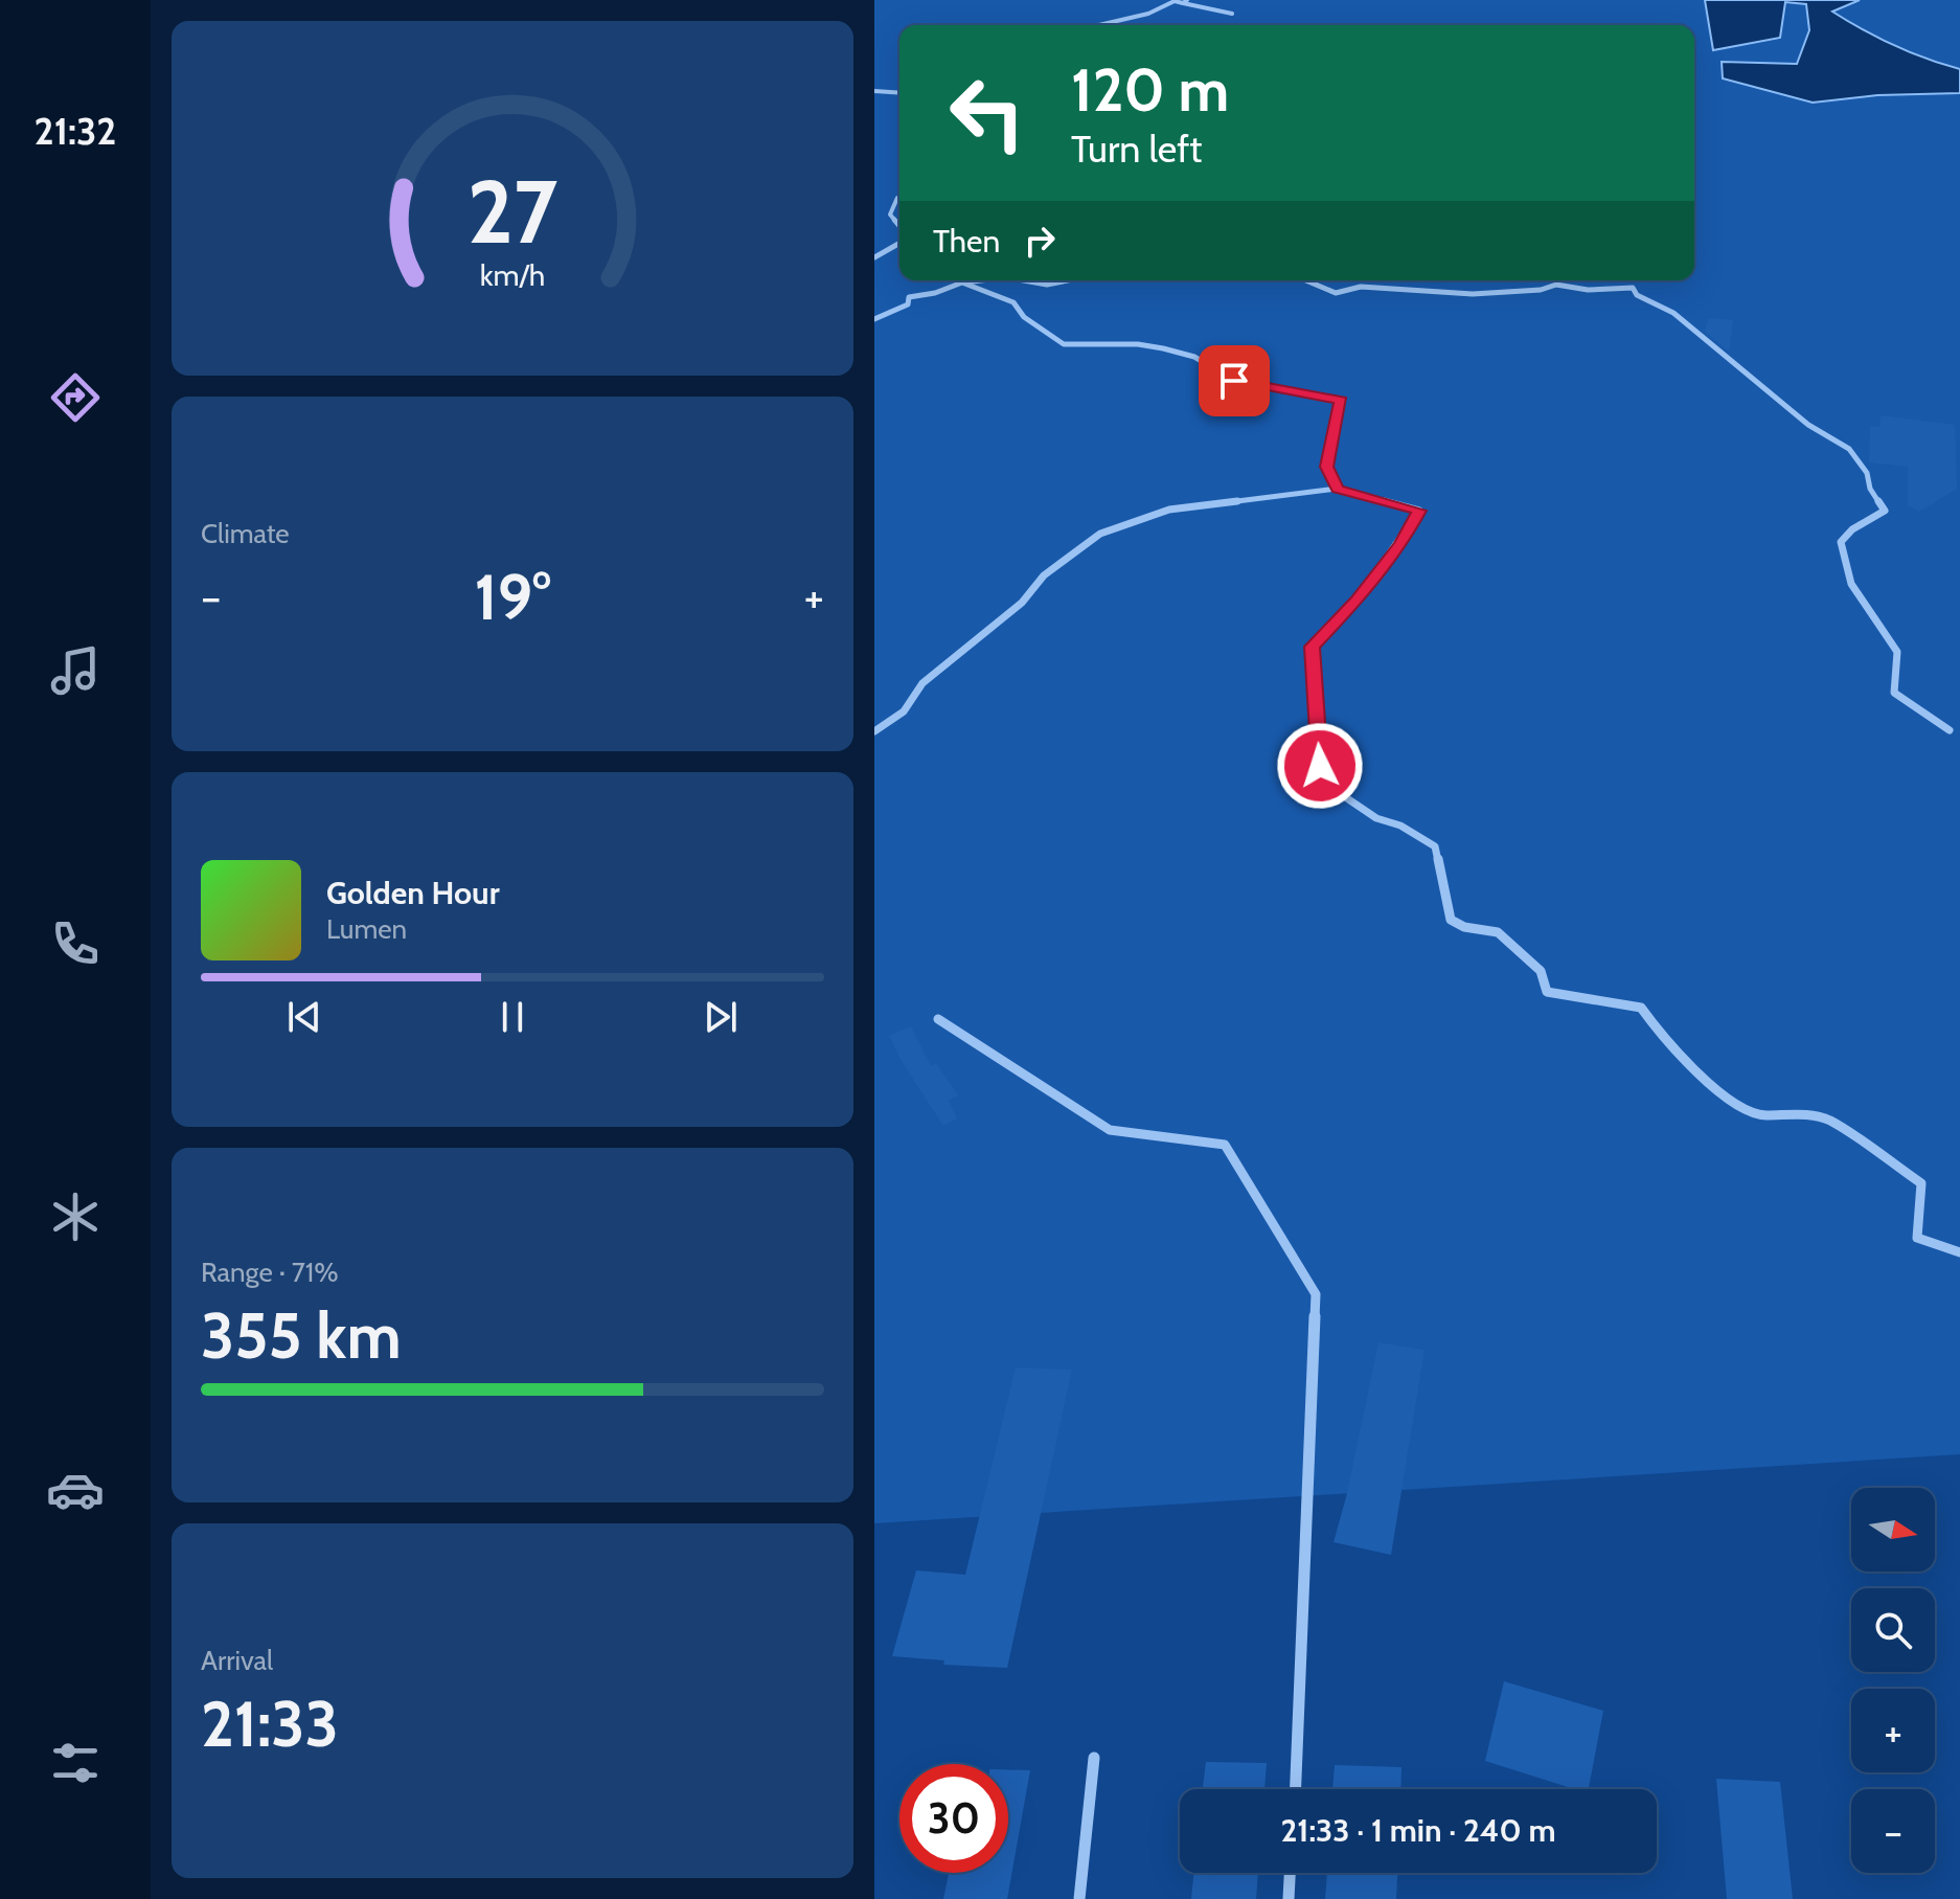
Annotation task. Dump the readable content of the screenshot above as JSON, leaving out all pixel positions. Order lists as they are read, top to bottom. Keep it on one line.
{"north":"right","page":{"tabs":"21:32","turn":["120 m","Turn left"],"then":"Then","tile":["Climate",["Range · 71%","355 km"],["Arrival","21:33"]],"heat":["−","19°","+"],"song":["Golden Hour","Lumen"],"map_buttons":["+","−"],"limit":"30","trip":"21:33 · 1 min · 240 m","gauge":["27","km/h"]}}
